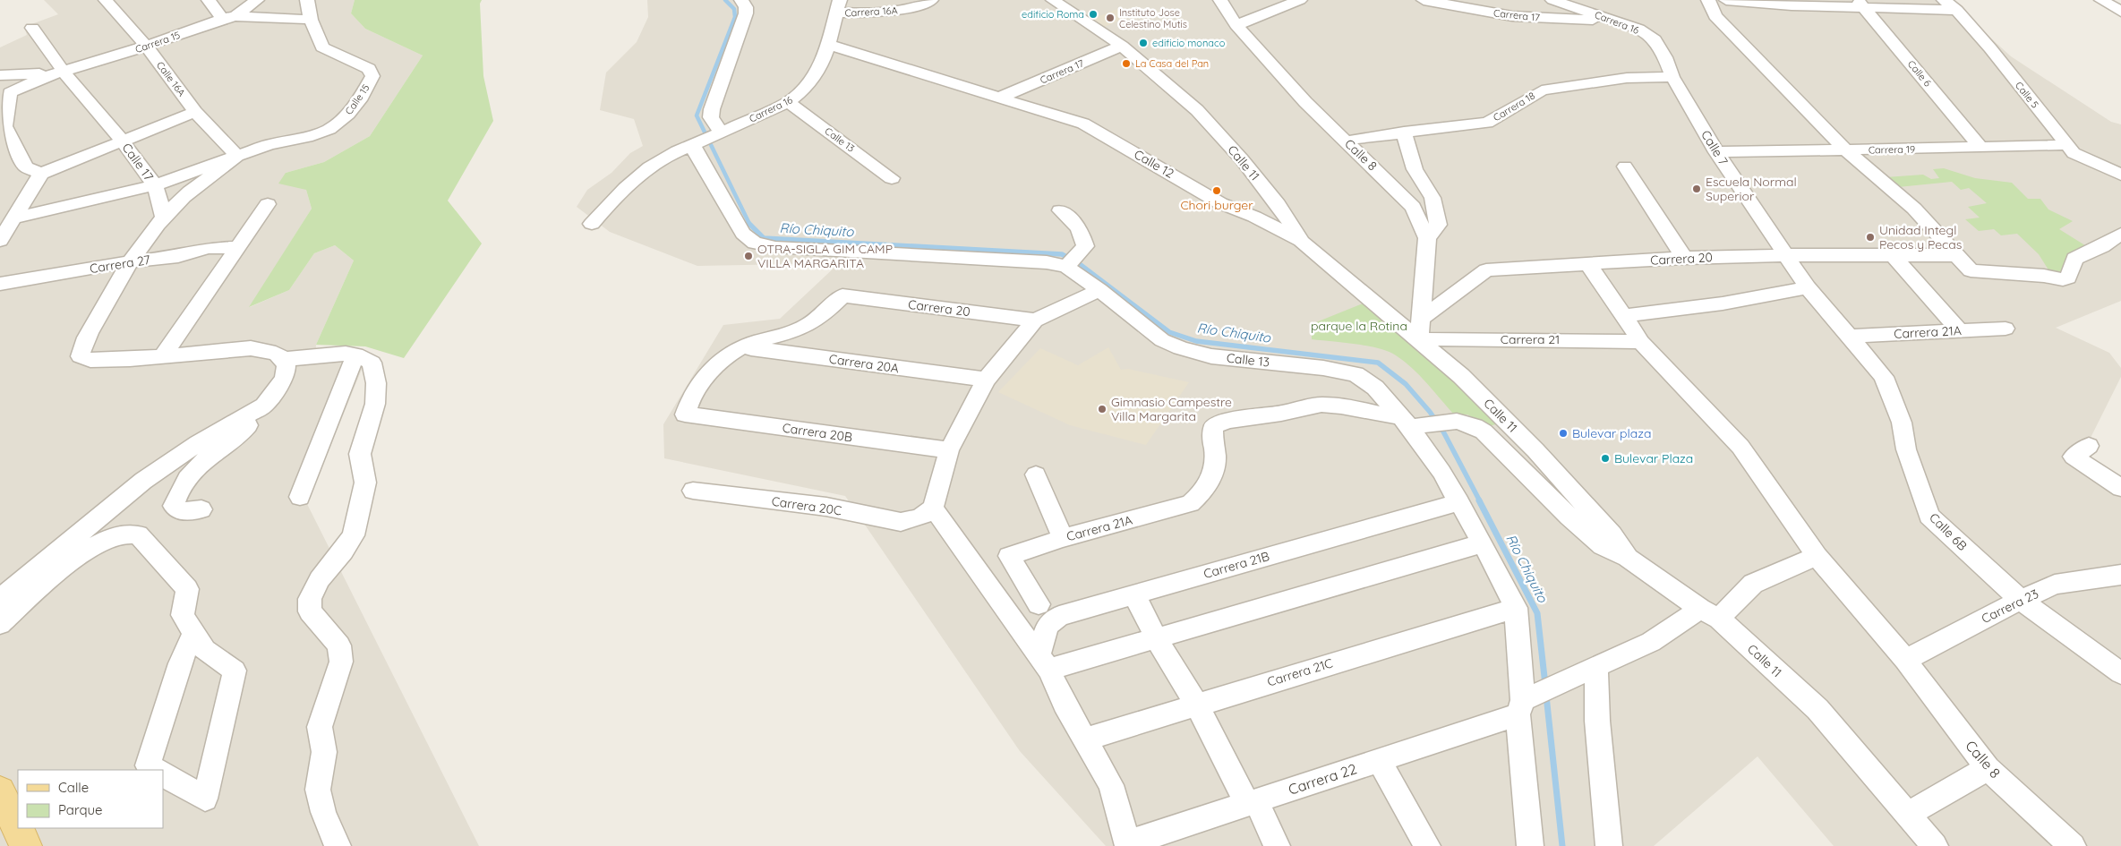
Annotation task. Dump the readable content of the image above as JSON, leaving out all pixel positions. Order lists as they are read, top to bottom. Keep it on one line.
{"streets":{"street":["Carrera 16A","Carrera 17","Carrera 16","Carrera 15","Calle 6","Calle 16A","Calle 5","Calle 15","Carrera 18","Calle 13","Calle 7","Carrera 19","Calle 8","Calle 17","Calle 11","Calle 12","Carrera 20","Carrera 27","Carrera 21A","Carrera 21","Carrera 20A","Carrera 20B","Carrera 20C","Calle 6B","Carrera 21B","Carrera 23","Carrera 21C","Carrera 22"]},"crossings":[["Carrera 17","Carrera 16"],["Carrera 17","Calle 11"],["Carrera 17","Calle 12"],["Carrera 16","Calle 13"],["Carrera 16","Calle 7"],["Carrera 16","Calle 12"],["Carrera 15","Calle 16A"],["Carrera 15","Calle 15"],["Carrera 15","Calle 17"],["Calle 6","Carrera 19"],["Calle 16A","Calle 15"],["Calle 5","Carrera 19"],["Carrera 18","Calle 7"],["Calle 13","Carrera 21A"],["Calle 13","Carrera 21B"],["Calle 13","Carrera 21C"],["Calle 7","Carrera 19"],["Calle 7","Carrera 20"],["Calle 7","Carrera 21A"],["Calle 7","Calle 6B"],["Calle 8","Calle 11"],["Calle 8","Carrera 20"],["Calle 8","Carrera 21"],["Calle 8","Carrera 23"],["Calle 11","Calle 12"],["Calle 11","Carrera 20"],["Calle 11","Carrera 21"],["Calle 11","Carrera 22"],["Carrera 20","Carrera 21"],["Carrera 20","Carrera 20A"],["Carrera 20","Carrera 20B"],["Carrera 21A","Calle 6B"],["Carrera 20A","Carrera 20B"],["Calle 6B","Carrera 23"]],"water":["Río Chiquito"],"parks":["parque la Rotina"],"places":["edificio Roma","Instituto Jose Celestino Mutis","edificio monaco","La Casa del Pan","Escuela Normal Superior","Chori burger","Unidad Integl Pecos y Pecas","OTRA-SIGLA GIM CAMP VILLA MARGARITA","Gimnasio Campestre Villa Margarita","Bulevar plaza","Bulevar Plaza"],"legend":["Calle","Parque"]}
